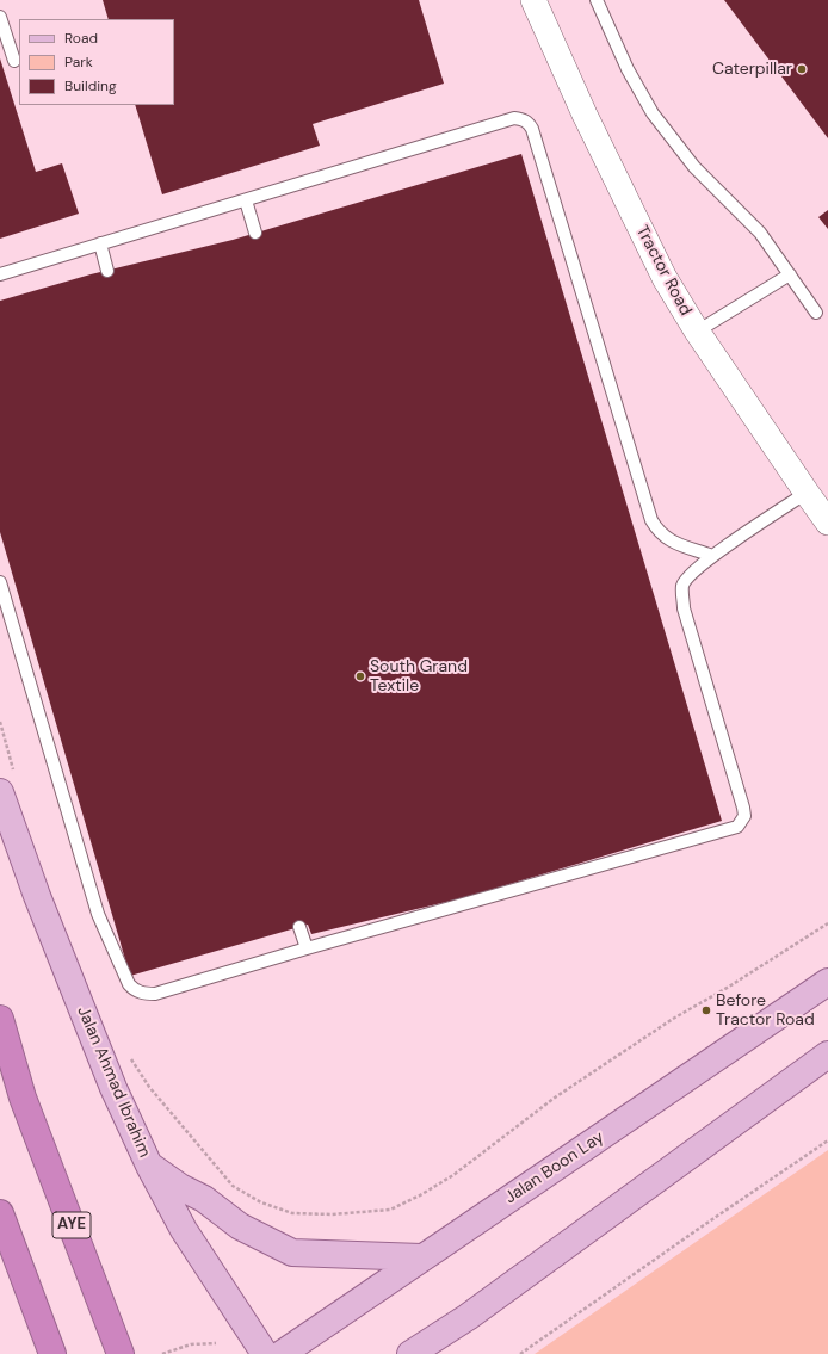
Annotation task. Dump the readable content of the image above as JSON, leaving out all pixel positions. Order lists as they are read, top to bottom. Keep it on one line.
{"streets":{"highway":["AYE"],"main road":["Jalan Ahmad Ibrahim","Jalan Boon Lay"],"street":["Tractor Road"]},"places":["Caterpillar","South Grand Textile","Before Tractor Road"],"legend":["Road","Park","Building"]}
